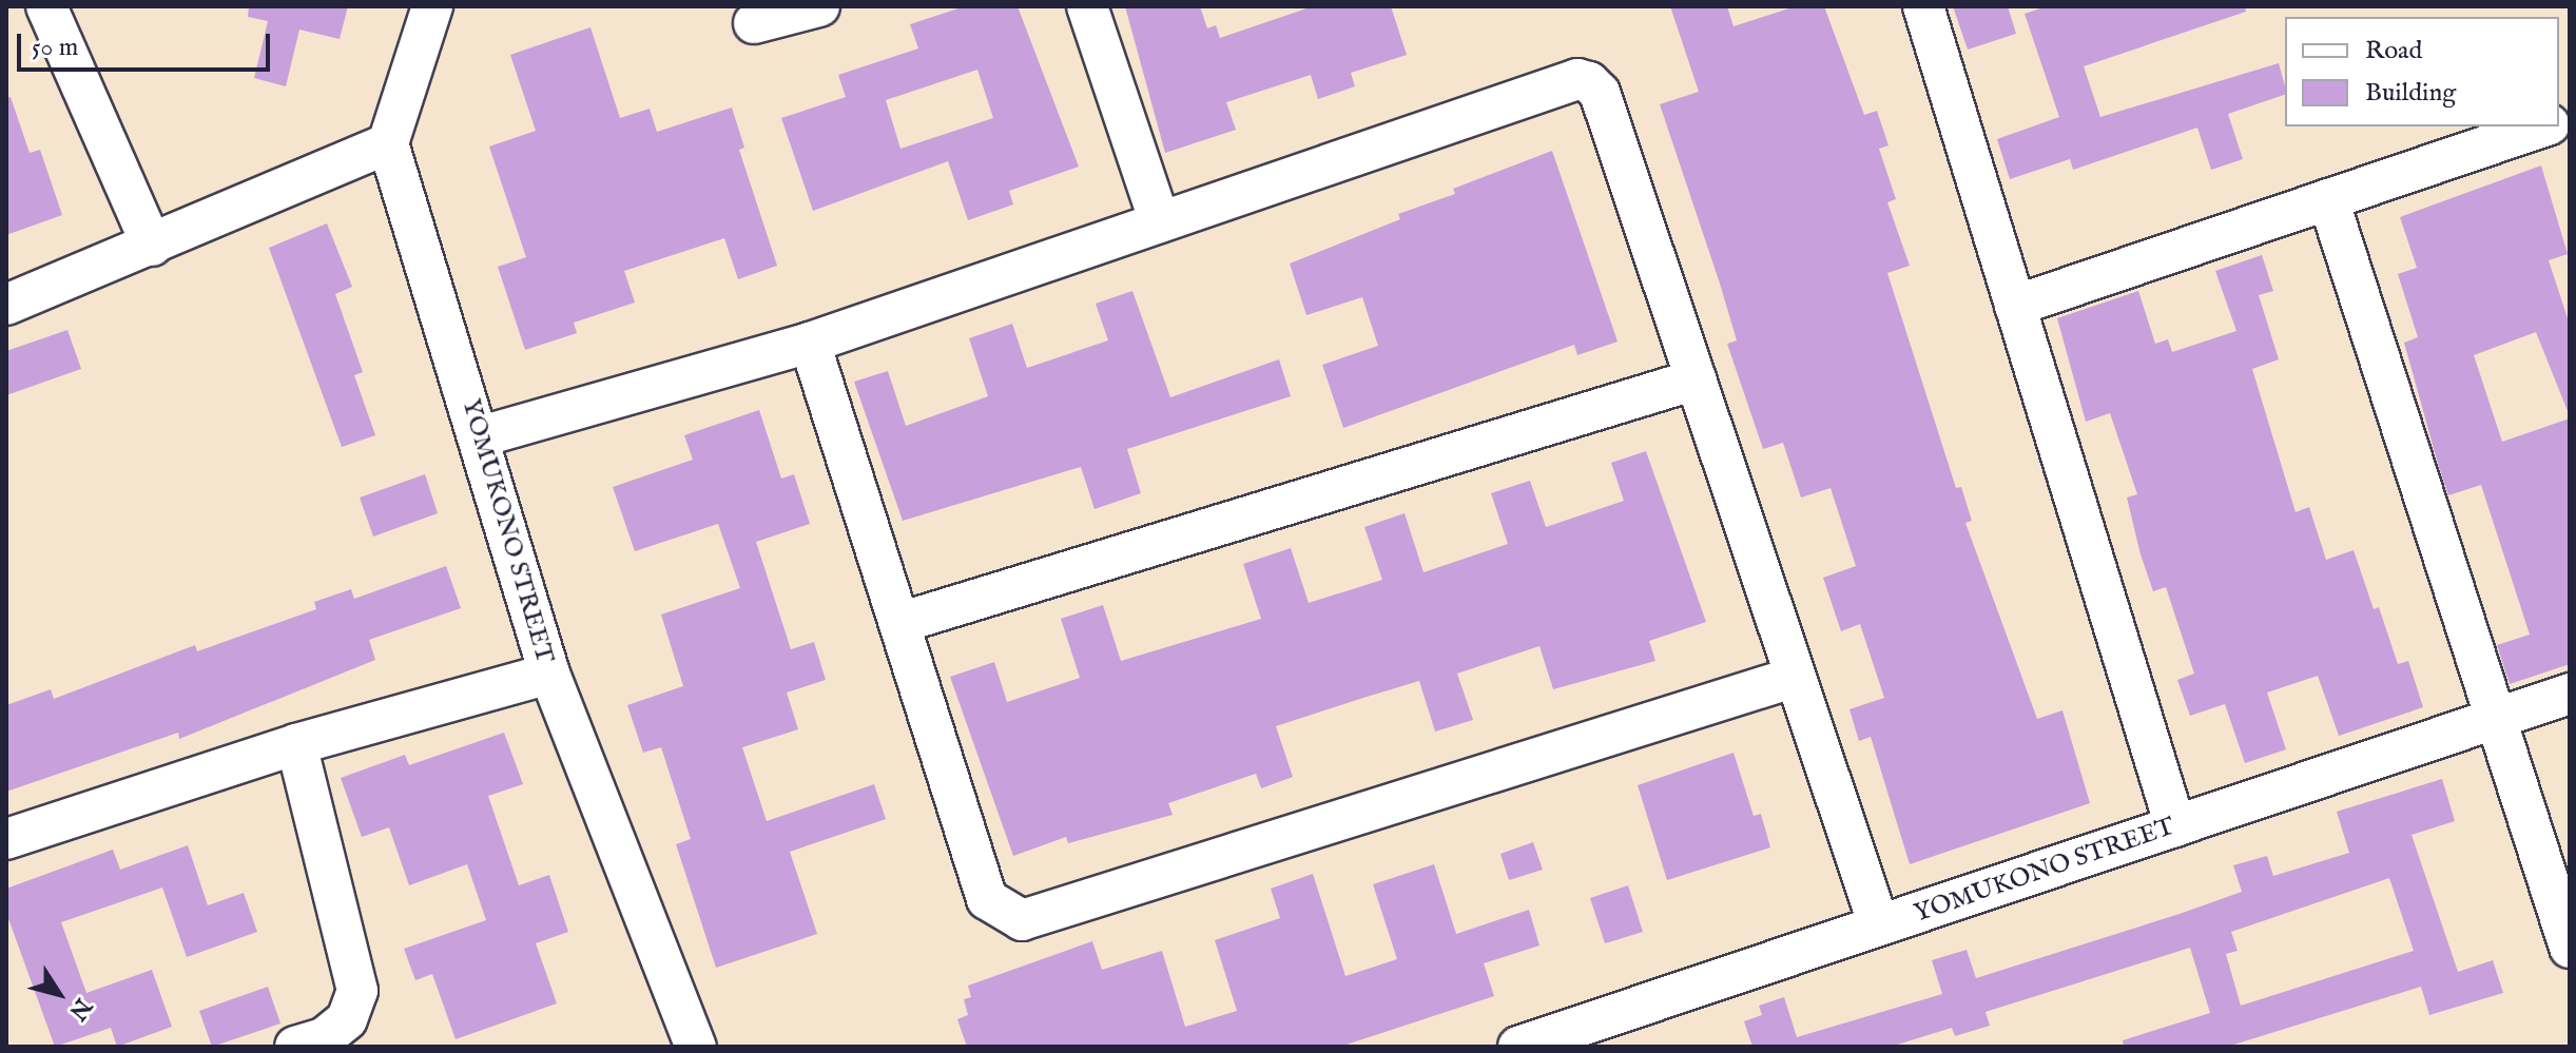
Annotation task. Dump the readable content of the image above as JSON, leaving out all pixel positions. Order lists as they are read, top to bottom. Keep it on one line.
{"streets":{"street":["YOMUKONO STREET"]},"legend":["Road","Building"],"scale_bar":"50 m","north":"bottom right"}
